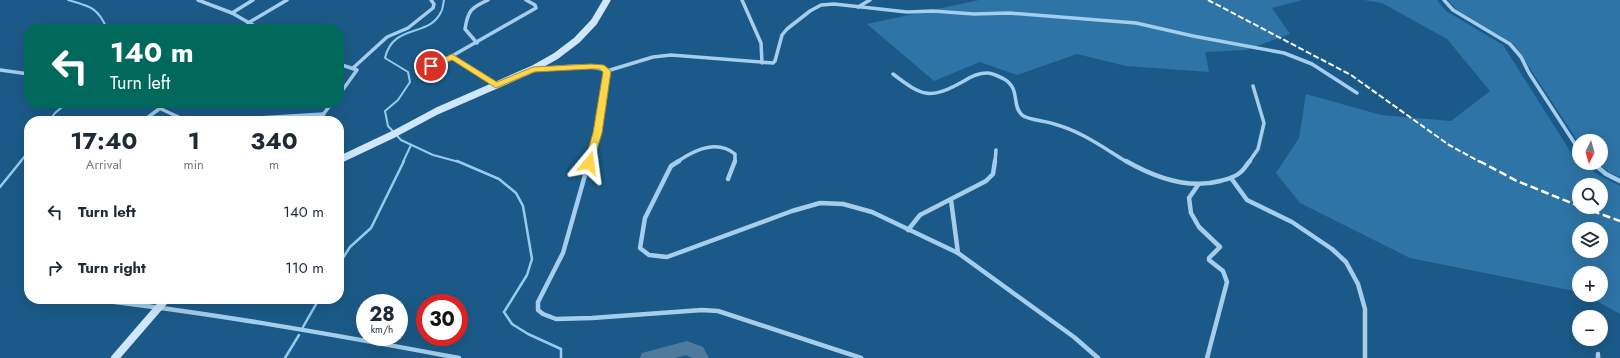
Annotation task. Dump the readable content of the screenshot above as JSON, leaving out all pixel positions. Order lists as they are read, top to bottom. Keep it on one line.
{"north":"bottom","page":{"turn":["140 m","Turn left"],"eta":["17:40","Arrival","1","min","340","m"],"map_buttons":["+","−"],"list":[{"name":"Turn left","value":"140 m"},{"name":"Turn right","value":"110 m"}],"speed":"28 km/h","limit":"30"}}
